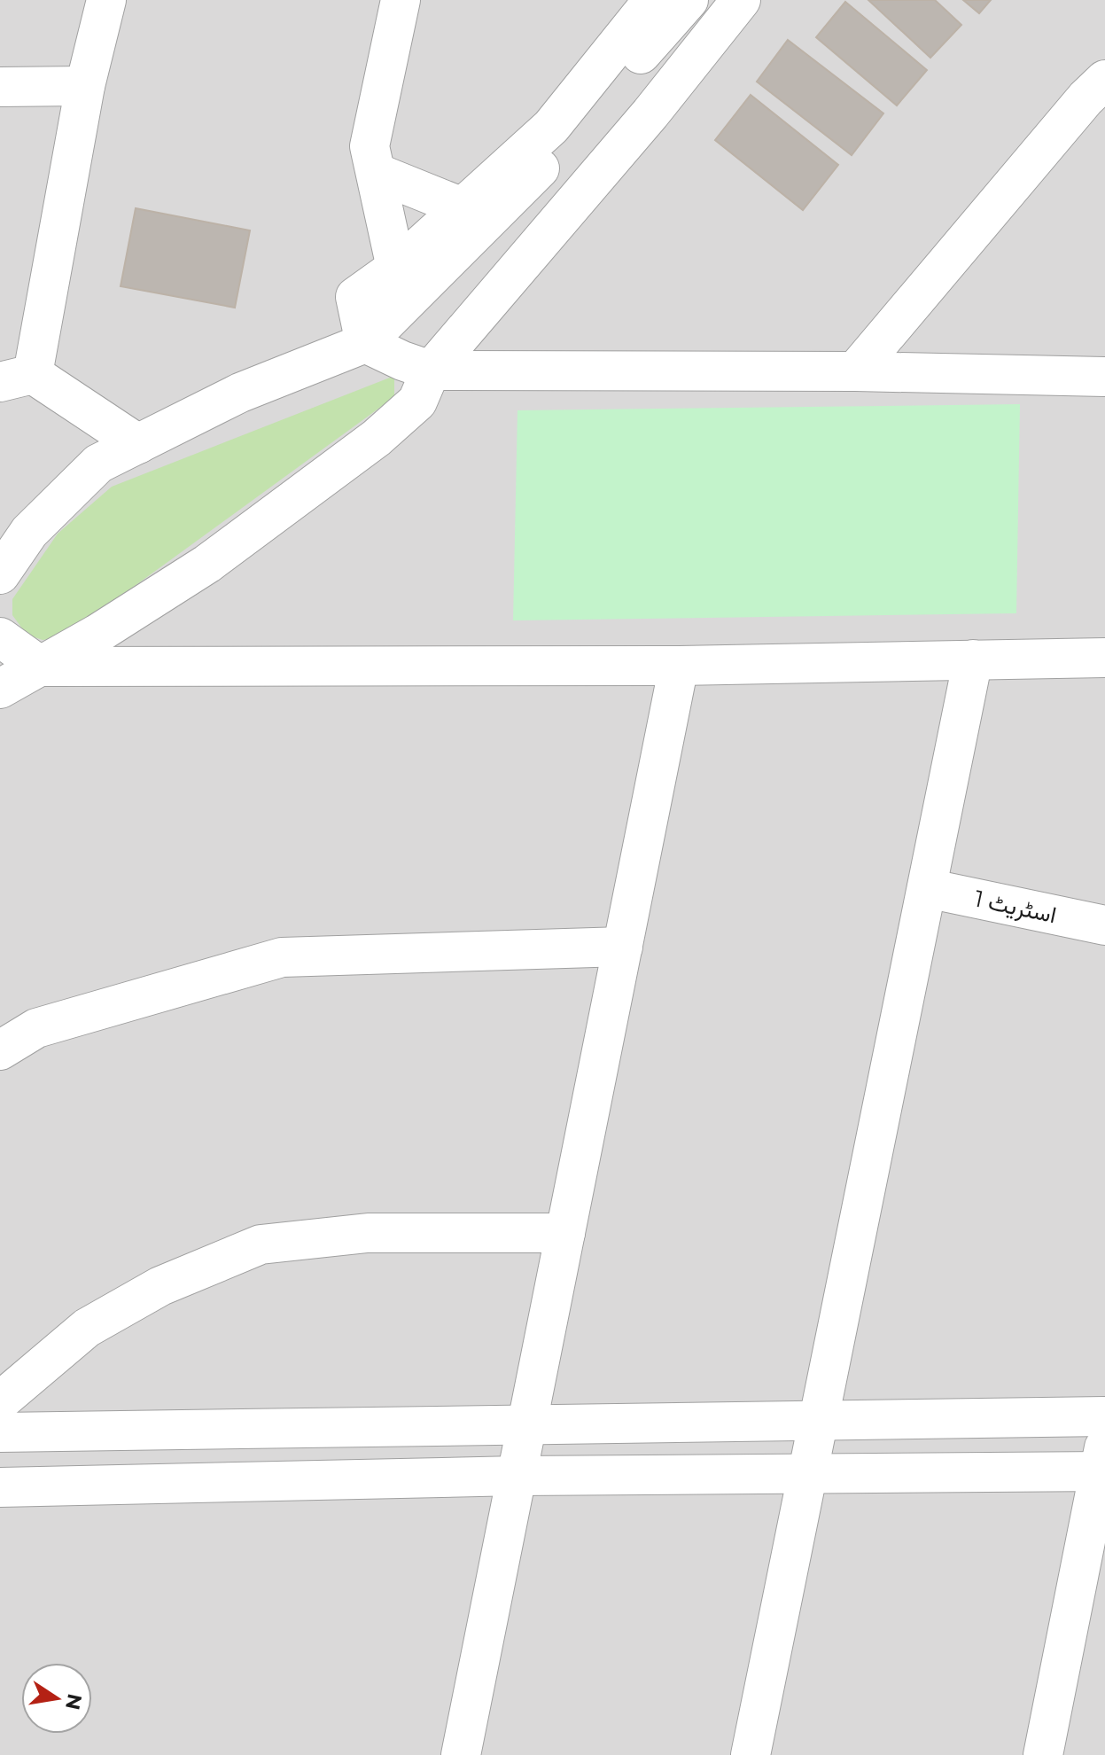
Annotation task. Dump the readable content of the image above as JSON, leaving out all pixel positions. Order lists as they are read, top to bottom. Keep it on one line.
{"streets":{"street":["اسٹریٹ 1"]},"north":"right"}
